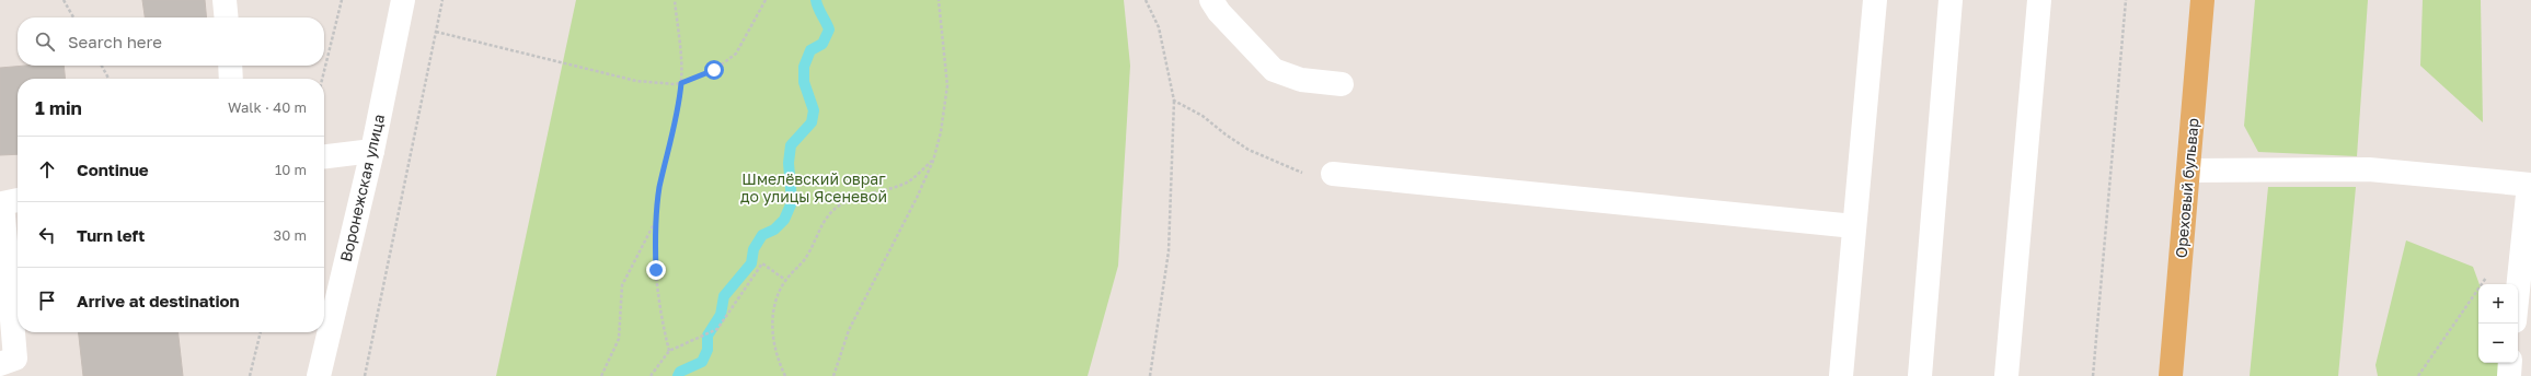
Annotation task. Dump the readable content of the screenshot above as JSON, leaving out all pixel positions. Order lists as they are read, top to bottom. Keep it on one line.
{"streets":{"main road":["Ореховый бульвар"],"street":["Воронежская улица"]},"parks":["Шмелёвский овраг до улицы Ясеневой"],"page":{"search":"Search here","heading":["1 min","Walk · 40 m"],"list":[["Continue","10 m"],["Turn left","30 m"],"Arrive at destination"],"map_buttons":["+","−"]}}
